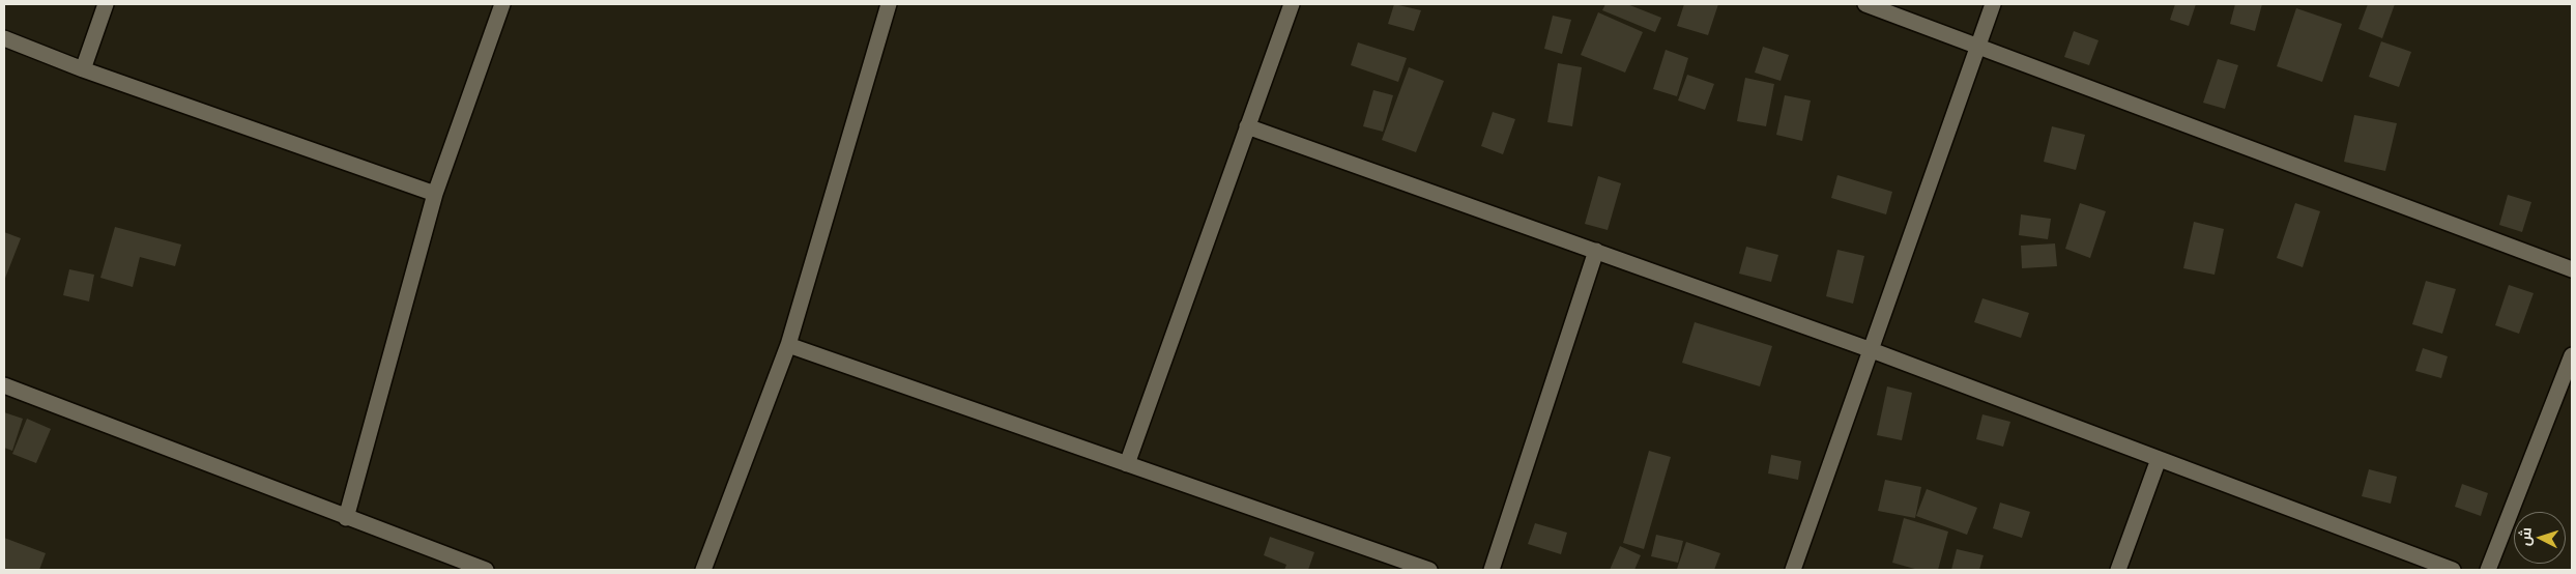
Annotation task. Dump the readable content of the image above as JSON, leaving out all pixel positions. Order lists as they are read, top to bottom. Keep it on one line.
{"north":"left"}
